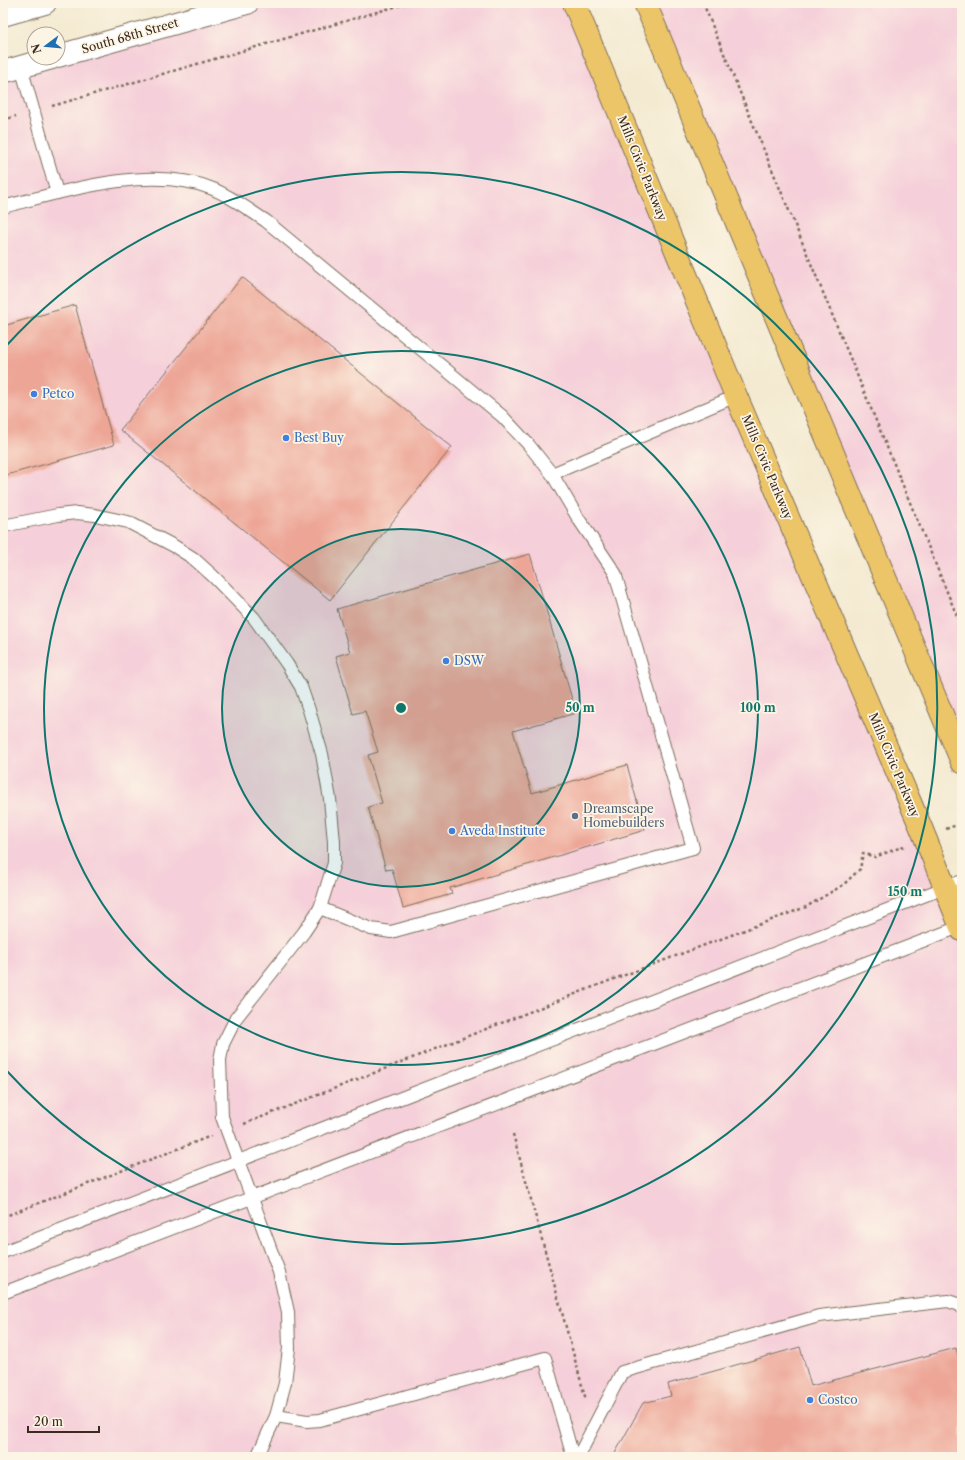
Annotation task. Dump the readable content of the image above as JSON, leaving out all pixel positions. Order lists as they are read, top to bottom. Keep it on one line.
{"streets":{"main road":["Mills Civic Parkway"],"street":["South 68th Street"]},"places":["Petco","Best Buy","DSW","Dreamscape Homebuilders","Aveda Institute","Costco"],"scale_bar":"20 m","north":"left","rings":["50 m","100 m","150 m"]}
